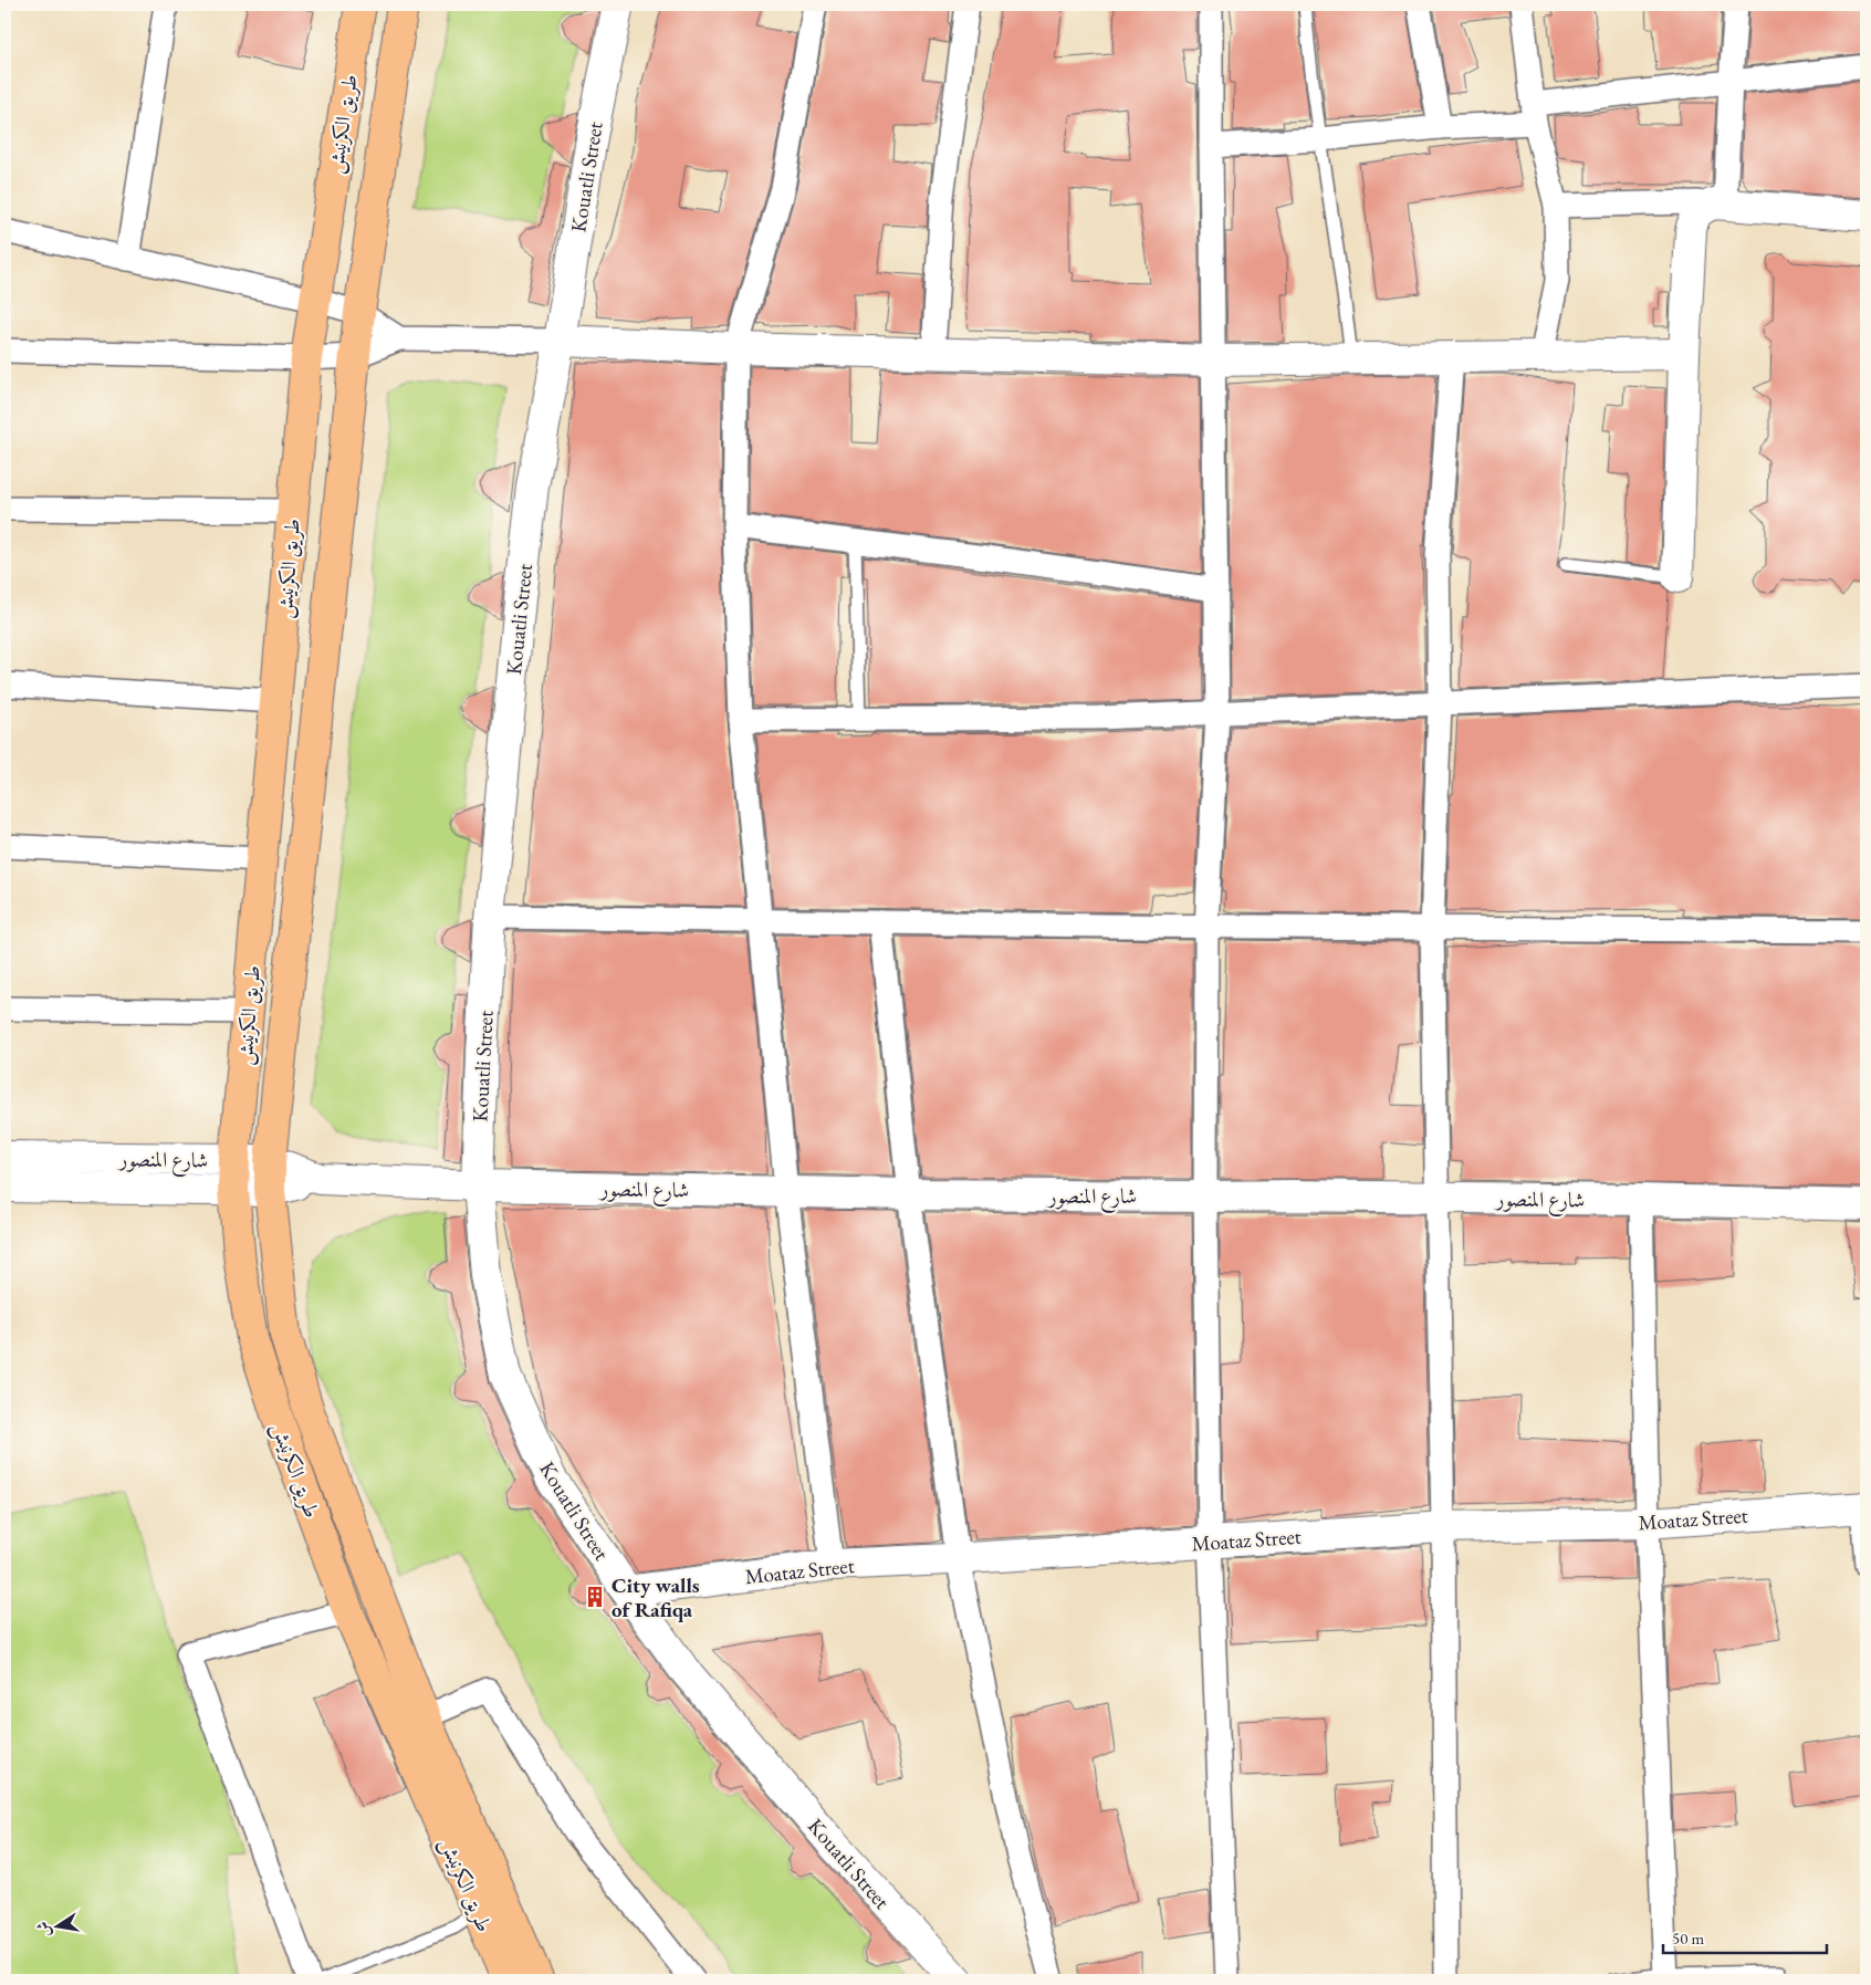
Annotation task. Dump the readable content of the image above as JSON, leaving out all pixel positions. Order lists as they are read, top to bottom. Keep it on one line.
{"streets":{"main road":["طريق الكرنيش"],"street":["Kouatli Street","شارع المنصور","Moataz Street"]},"crossings":[["طريق الكرنيش","شارع المنصور"],["Kouatli Street","شارع المنصور"],["Kouatli Street","Moataz Street"]],"places":{"building":["City walls of Rafiqa"]},"scale_bar":"50 m","north":"left"}
